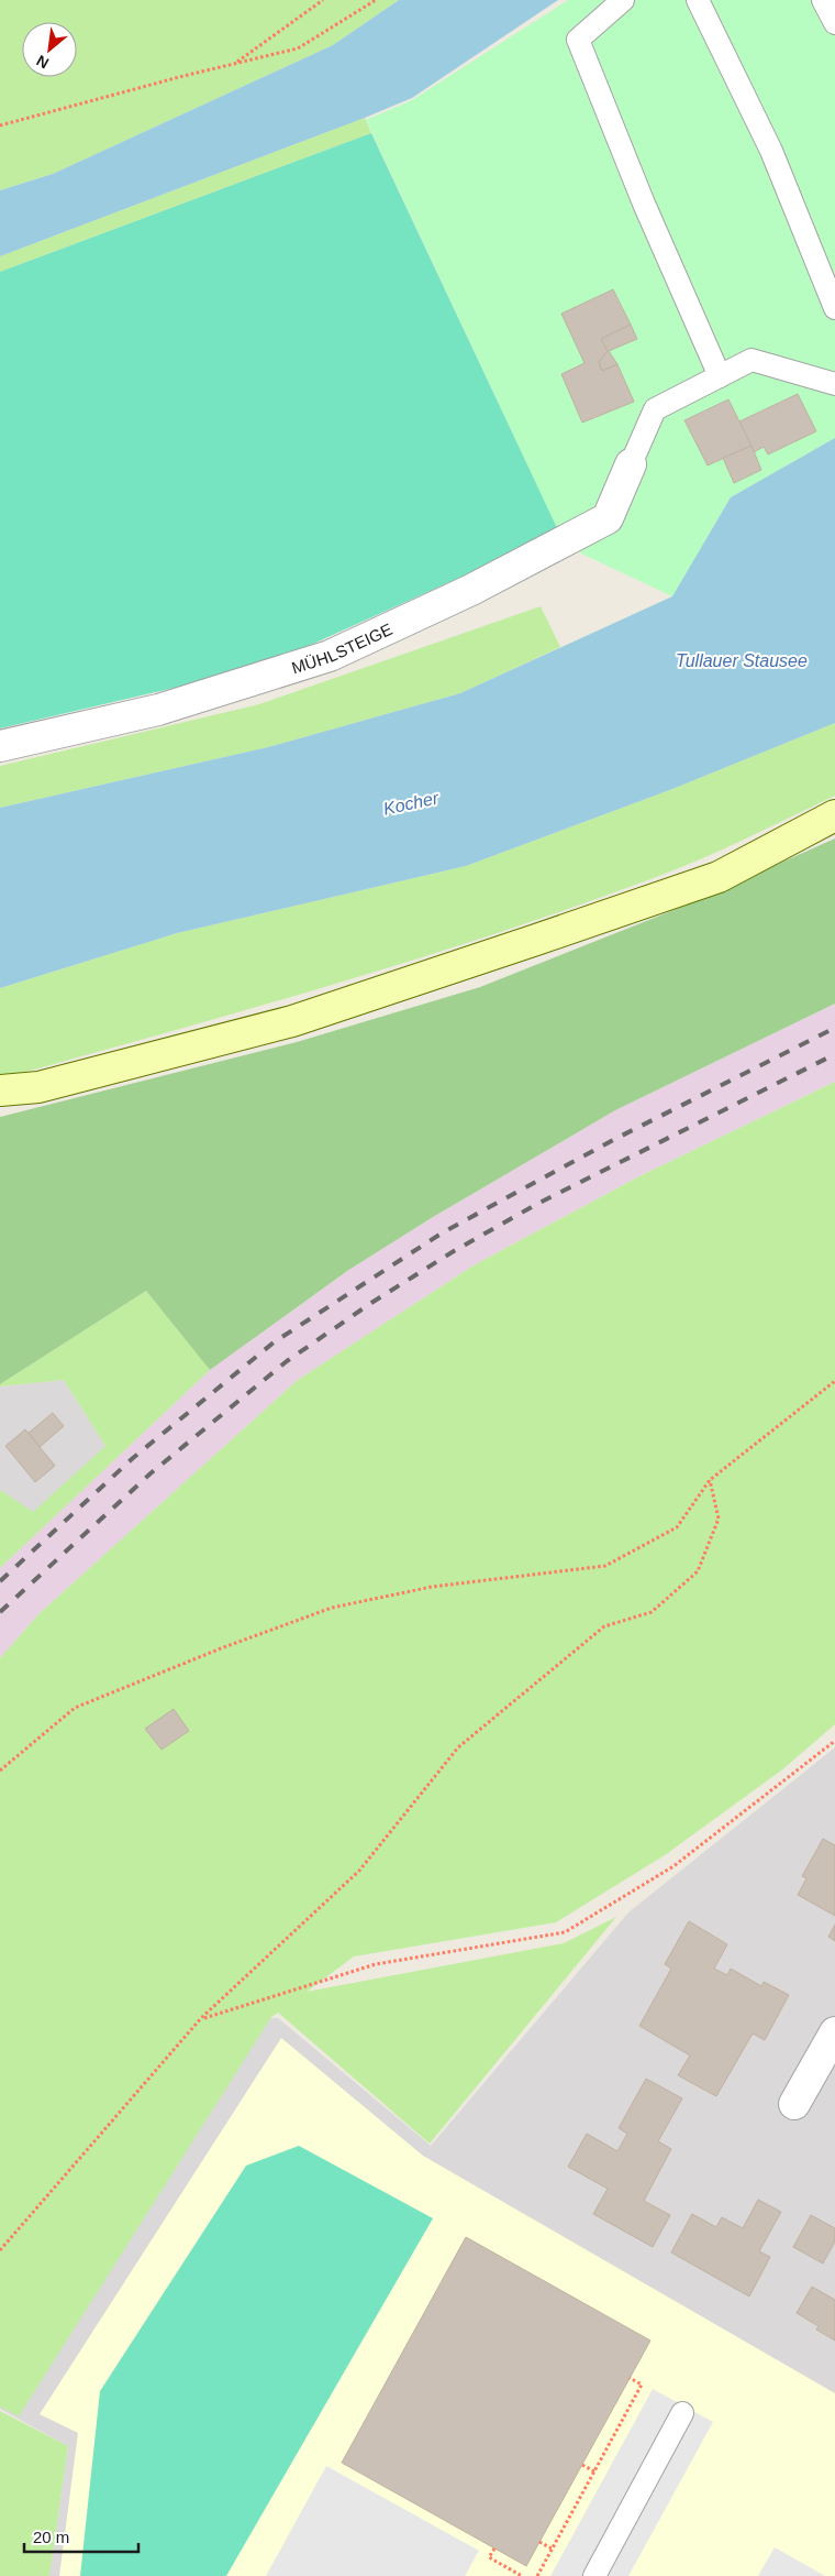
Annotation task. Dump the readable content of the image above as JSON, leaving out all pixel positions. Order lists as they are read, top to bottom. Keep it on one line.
{"streets":{"street":["MÜHLSTEIGE"]},"water":["Tullauer Stausee","Kocher"],"scale_bar":"20 m","north":"bottom left"}
